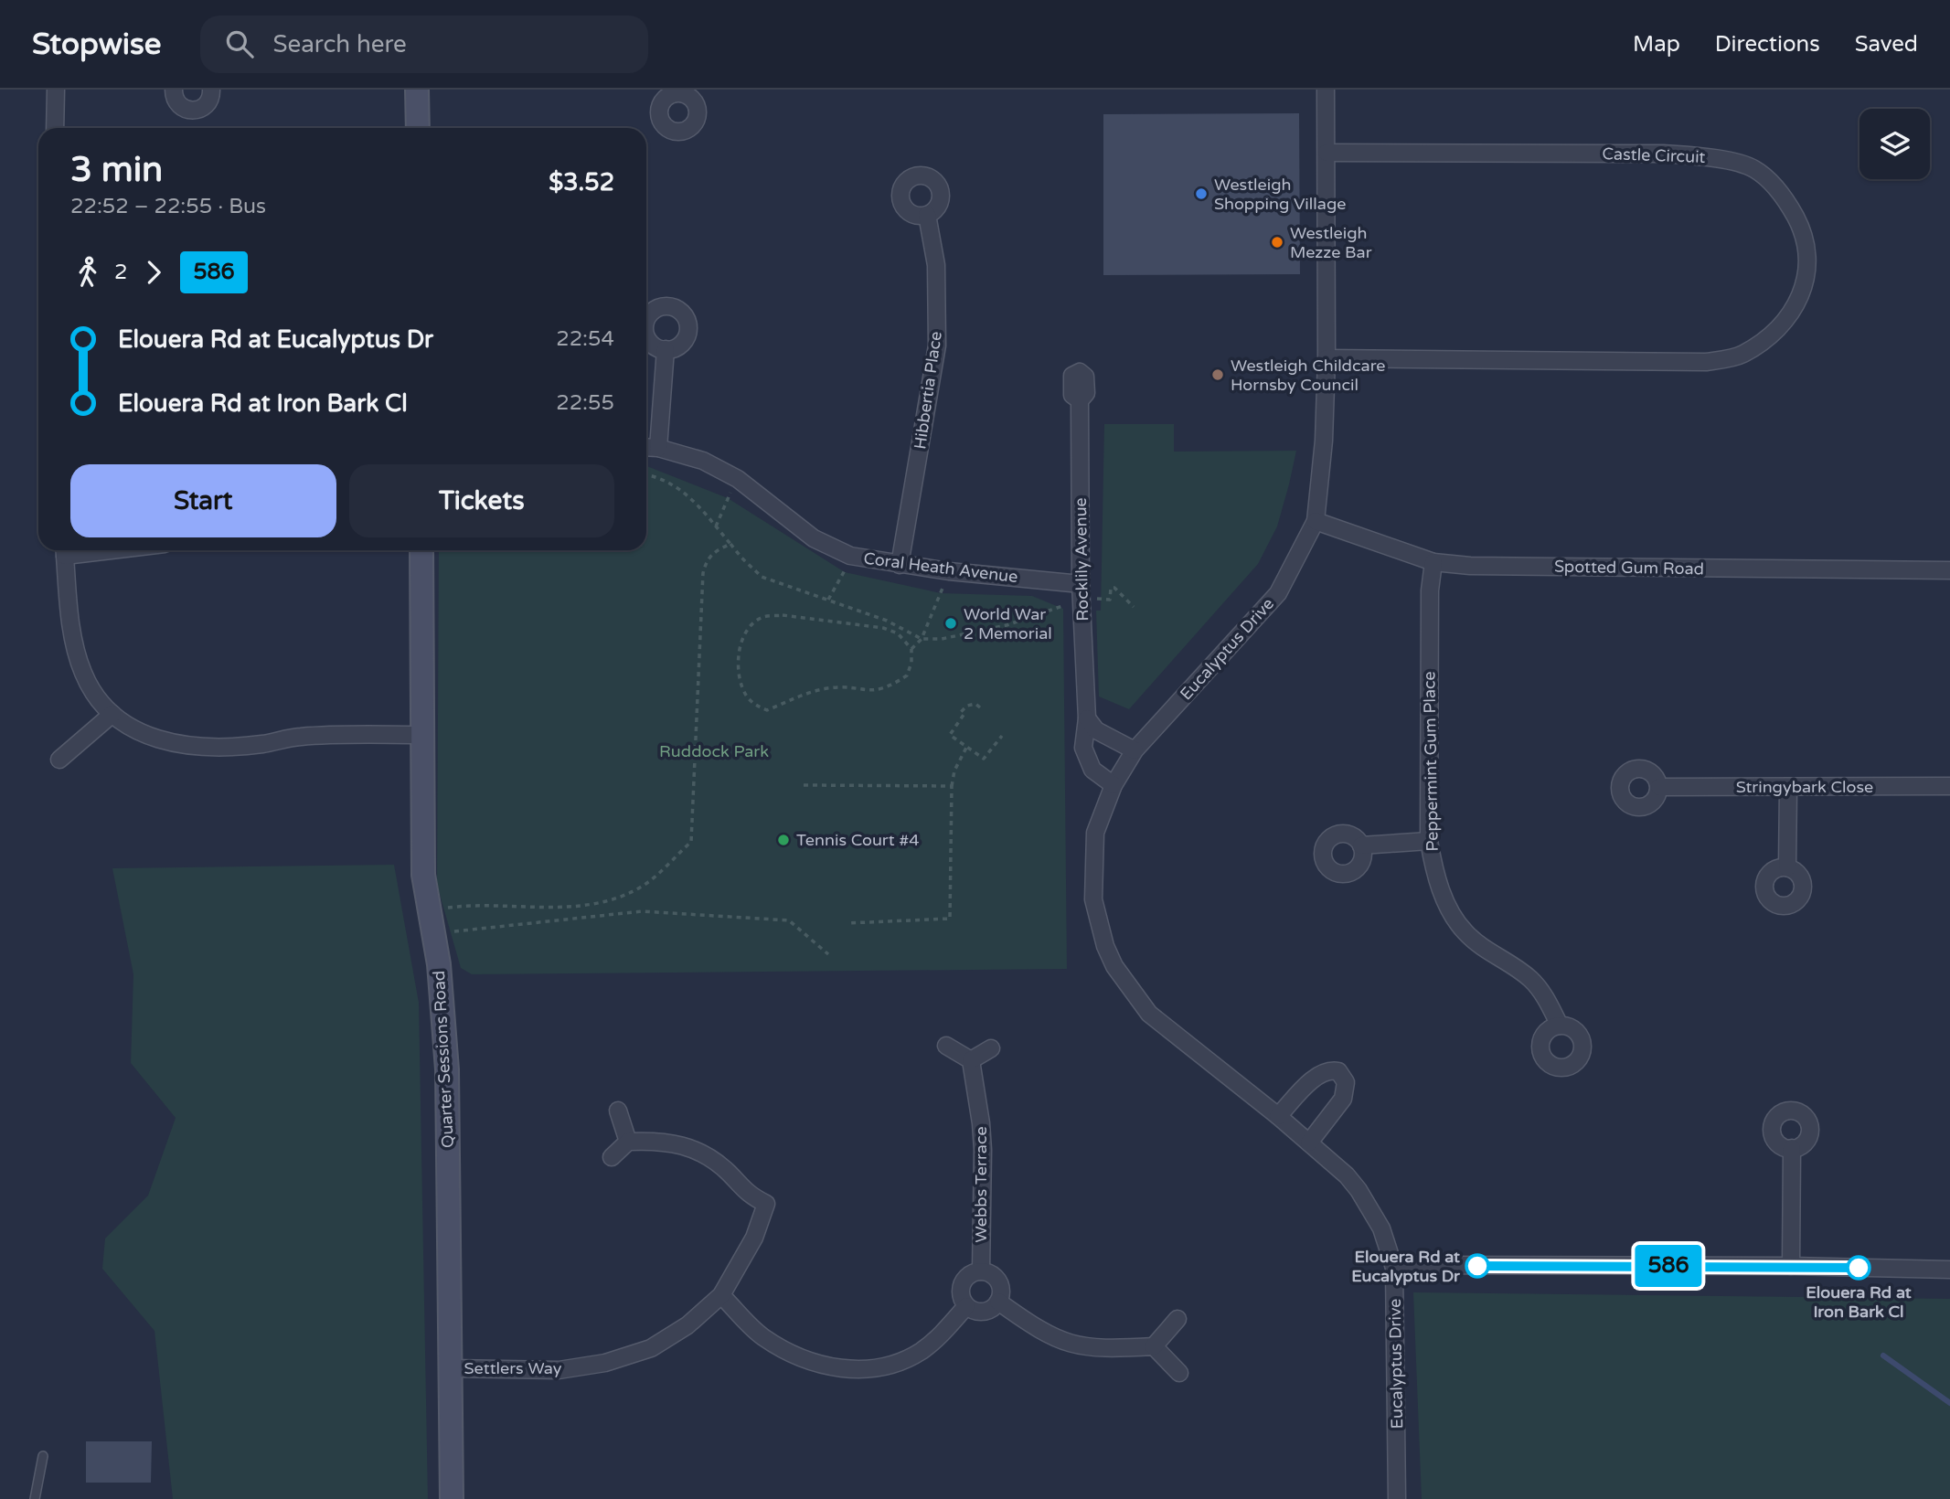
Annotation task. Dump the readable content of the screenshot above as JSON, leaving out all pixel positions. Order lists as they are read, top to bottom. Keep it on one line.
{"streets":{"main road":["Quarter Sessions Road"],"street":["Castle Circuit","Hibbertia Place","Rocklily Avenue","Coral Heath Avenue","Spotted Gum Road","Eucalyptus Drive","Peppermint Gum Place","Stringybark Close","Webbs Terrace","Settlers Way"]},"crossings":[["Castle Circuit","Eucalyptus Drive"],["Hibbertia Place","Coral Heath Avenue"],["Rocklily Avenue","Coral Heath Avenue"],["Rocklily Avenue","Eucalyptus Drive"],["Spotted Gum Road","Eucalyptus Drive"],["Spotted Gum Road","Peppermint Gum Place"],["Quarter Sessions Road","Settlers Way"]],"parks":["Ruddock Park"],"places":["Westleigh Shopping Village","Westleigh Mezze Bar","Westleigh Childcare Hornsby Council","World War 2 Memorial","Tennis Court #4","Elouera Rd at Eucalyptus Dr","Elouera Rd at Iron Bark Cl"],"lines":["bus line 586"],"page":{"header":"Stopwise","search":"Search here","nav":["Map","Directions","Saved"],"on_map":"586","heading":["3 min","22:52 – 22:55 · Bus","$3.52"],"legs":["2","586"],"list":[{"name":"Elouera Rd at Eucalyptus Dr","value":"22:54"},{"name":"Elouera Rd at Iron Bark Cl","value":"22:55"}],"buttons":["Start","Tickets"]}}
